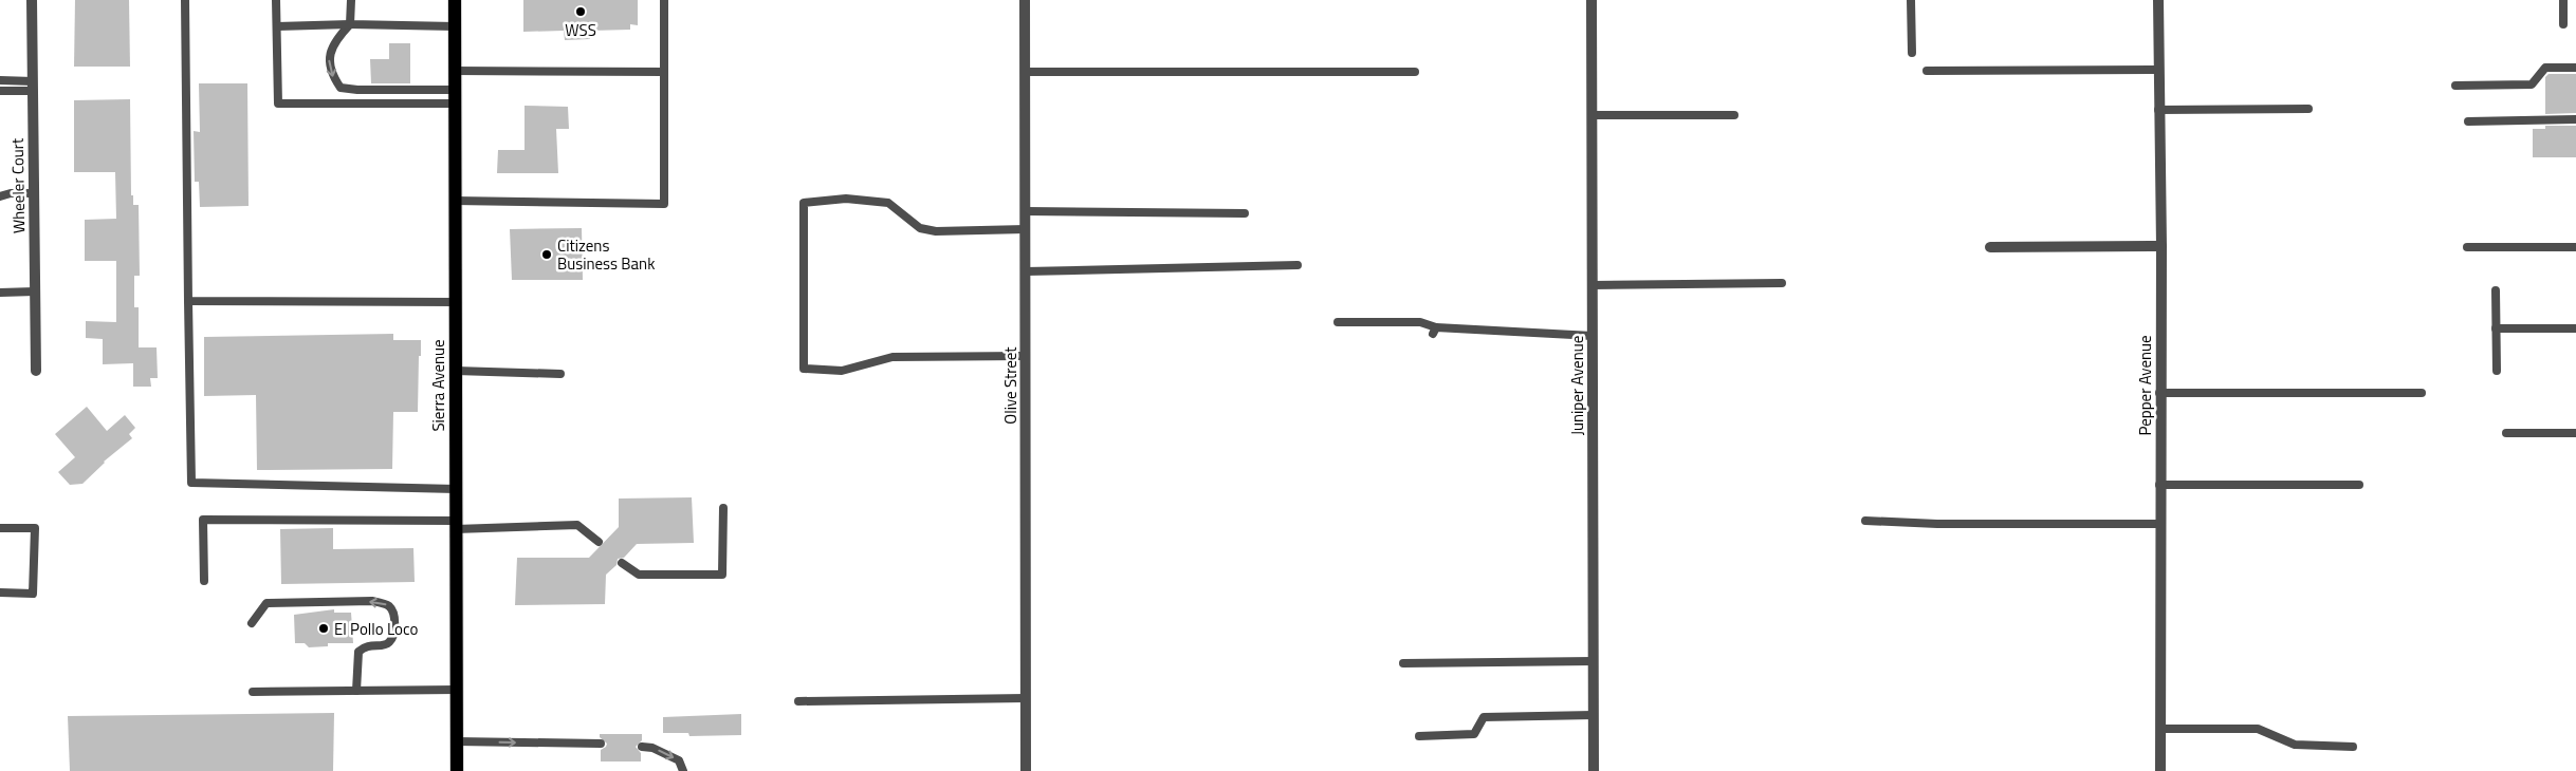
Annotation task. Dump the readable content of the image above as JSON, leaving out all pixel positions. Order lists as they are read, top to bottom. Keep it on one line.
{"streets":{"main road":["Sierra Avenue"],"street":["Wheeler Court","Olive Street","Juniper Avenue","Pepper Avenue"]},"places":["WSS","Citizens Business Bank","El Pollo Loco"]}
